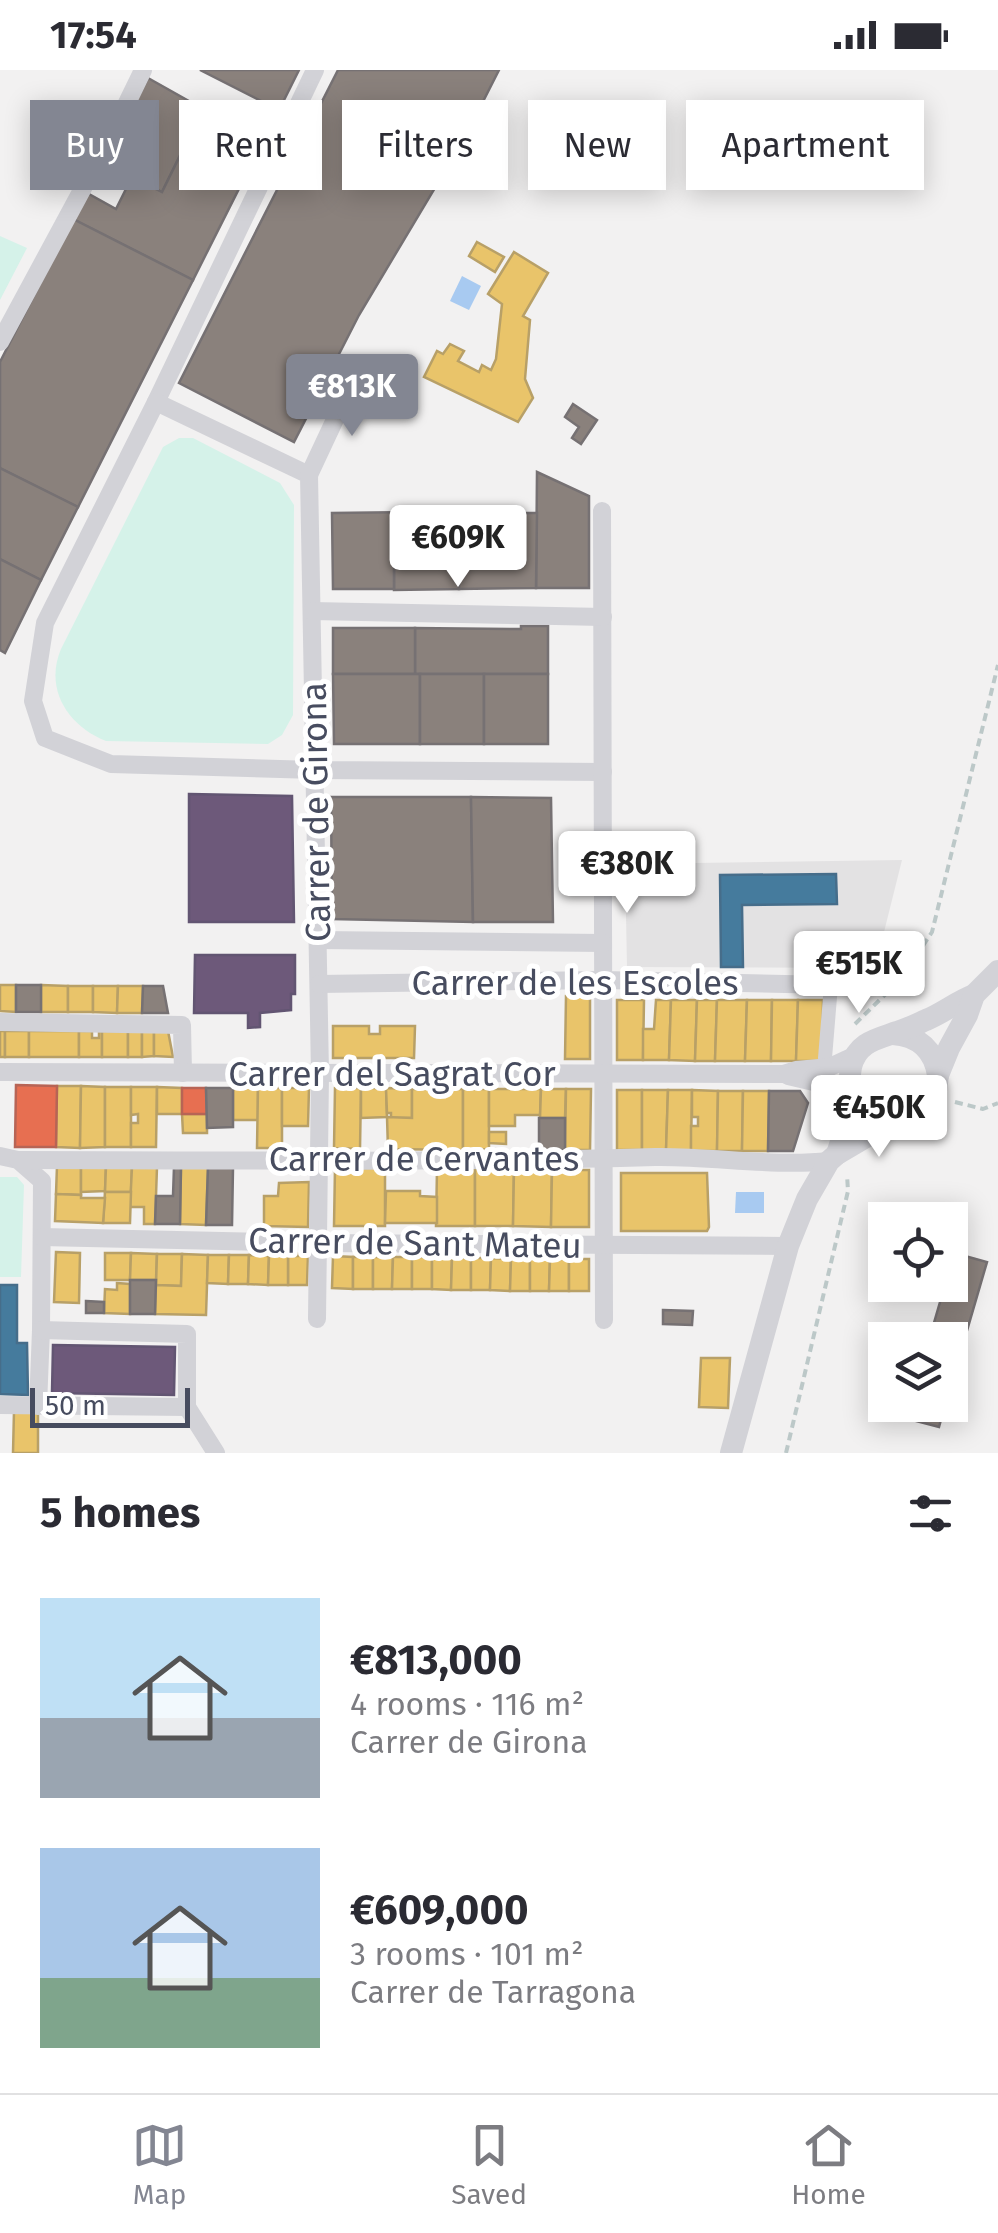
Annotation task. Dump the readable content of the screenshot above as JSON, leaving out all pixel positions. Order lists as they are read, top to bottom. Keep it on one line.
{"streets":{"street":["Carrer de Girona","Carrer de les Escoles","Carrer del Sagrat Cor","Carrer de Cervantes","Carrer de Sant Mateu"]},"crossings":[["Carrer de Girona","Carrer de les Escoles"],["Carrer de Girona","Carrer del Sagrat Cor"],["Carrer de Girona","Carrer de Cervantes"],["Carrer de Girona","Carrer de Sant Mateu"]],"scale_bar":"50 m","page":{"status":"17:54","chip":["Buy","Rent","Filters","New","Apartment"],"price":["€813K","€609K","€380K","€515K","€450K"],"scale":"50 m","heading":"5 homes","list":[{"name":"€813,000","note":"4 rooms · 116 m² · Carrer de Girona"},{"name":"€609,000","note":"3 rooms · 101 m² · Carrer de Tarragona"}],"tabs":["Map","Saved","Home"]}}
